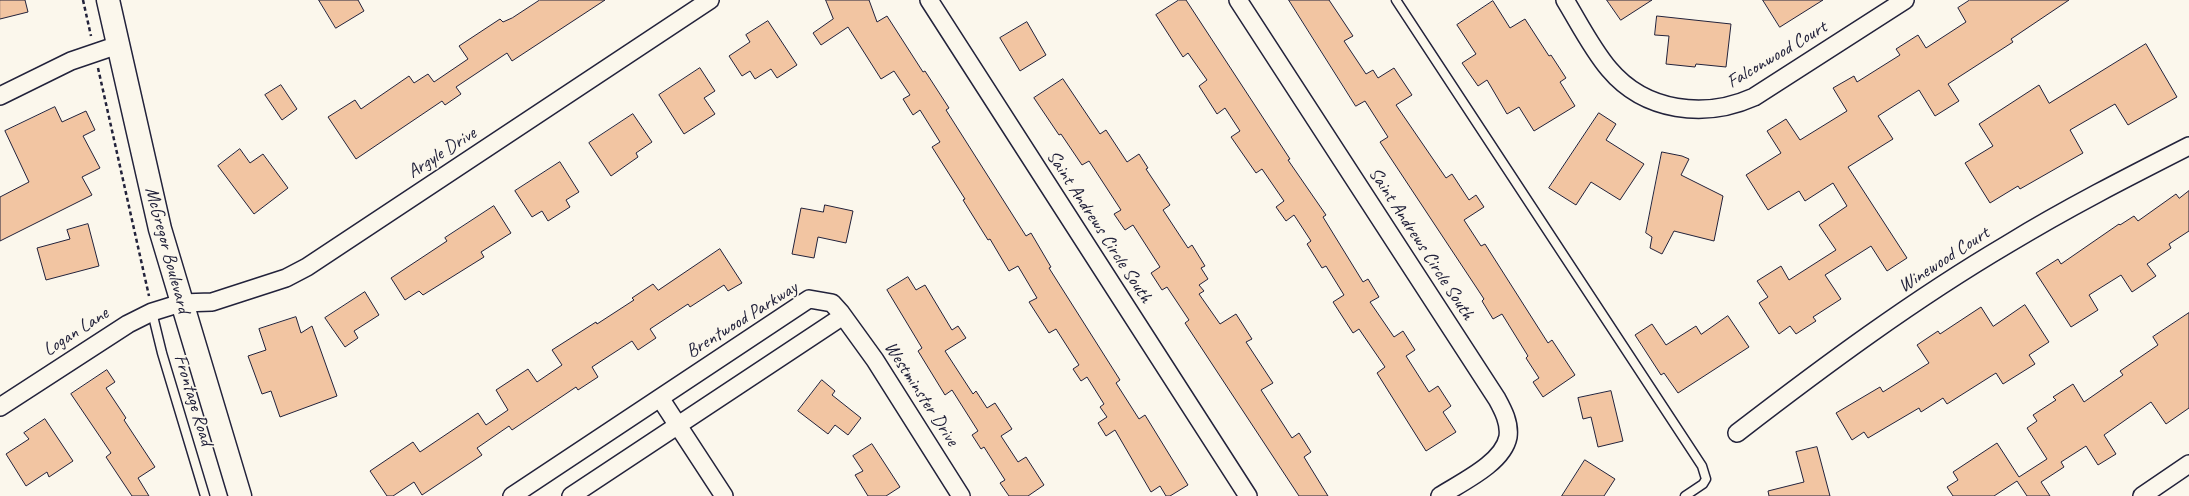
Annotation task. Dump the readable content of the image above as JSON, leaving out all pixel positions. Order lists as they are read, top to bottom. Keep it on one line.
{"streets":{"main road":["McGregor Boulevard"],"street":["Falconwood Court","Argyle Drive","Saint Andrews Circle South","Winewood Court","Brentwood Parkway","Logan Lane","Westminster Drive"],"lane":["Frontage Road"]},"crossings":[["Argyle Drive","McGregor Boulevard"],["Argyle Drive","Logan Lane"],["McGregor Boulevard","Logan Lane"],["Brentwood Parkway","Westminster Drive"],["Logan Lane","Frontage Road"]]}
